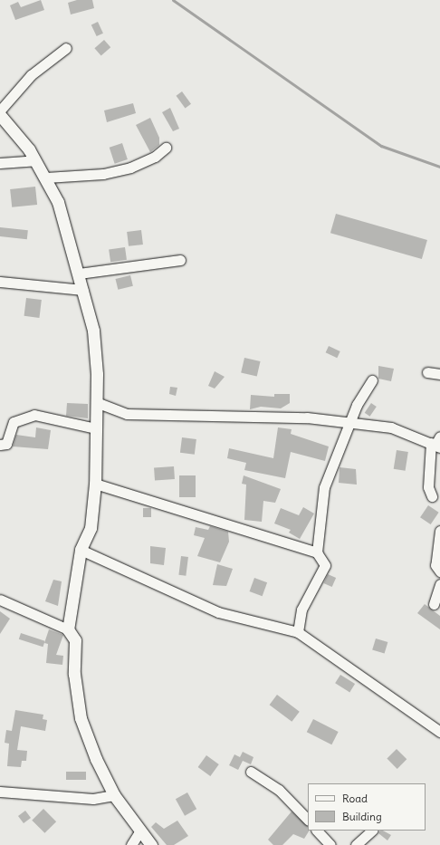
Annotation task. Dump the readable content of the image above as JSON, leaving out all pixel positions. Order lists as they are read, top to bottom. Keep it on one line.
{"legend":["Road","Building"]}
